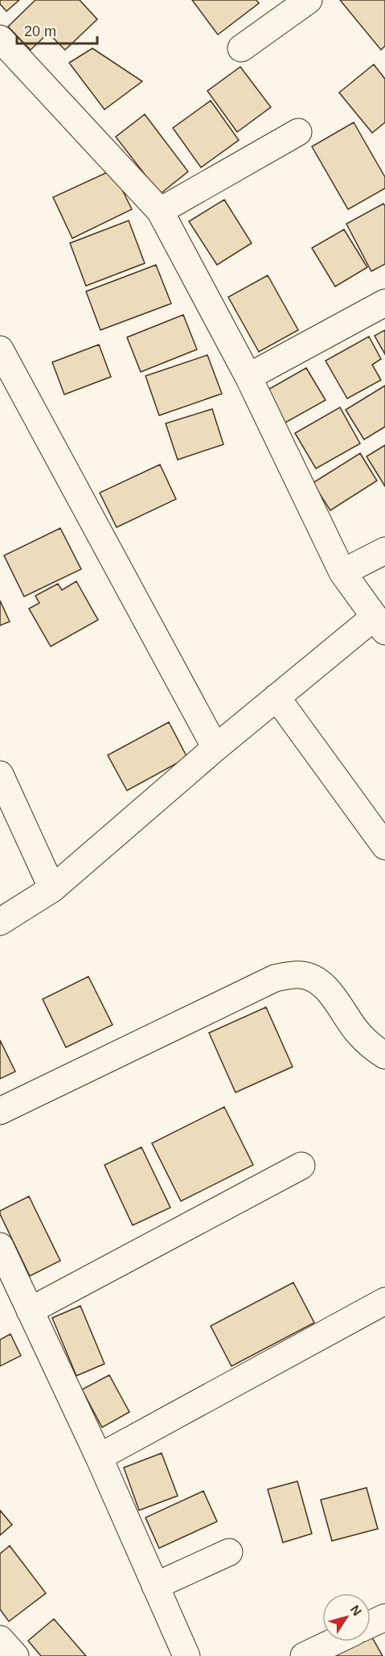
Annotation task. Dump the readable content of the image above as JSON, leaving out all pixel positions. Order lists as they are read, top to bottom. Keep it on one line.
{"scale_bar":"20 m","north":"top right"}
